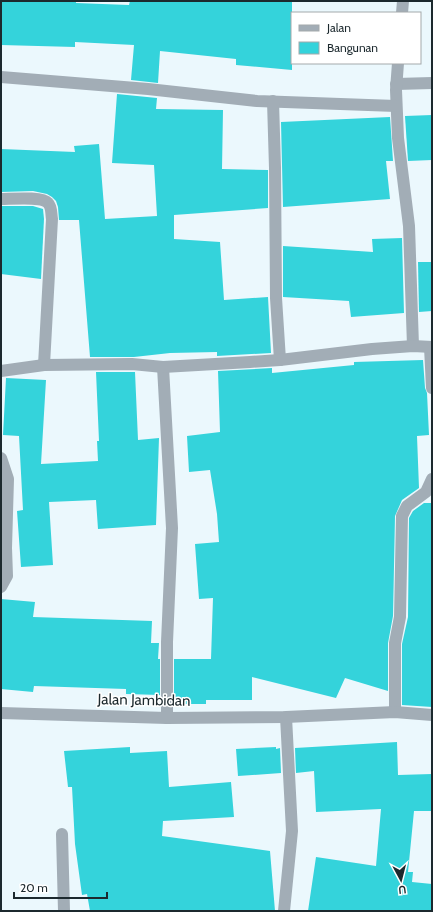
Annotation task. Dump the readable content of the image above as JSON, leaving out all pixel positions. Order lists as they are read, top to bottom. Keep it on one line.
{"streets":{"street":["Jalan Jambidan"]},"legend":["Jalan","Bangunan"],"scale_bar":"20 m","north":"bottom"}
